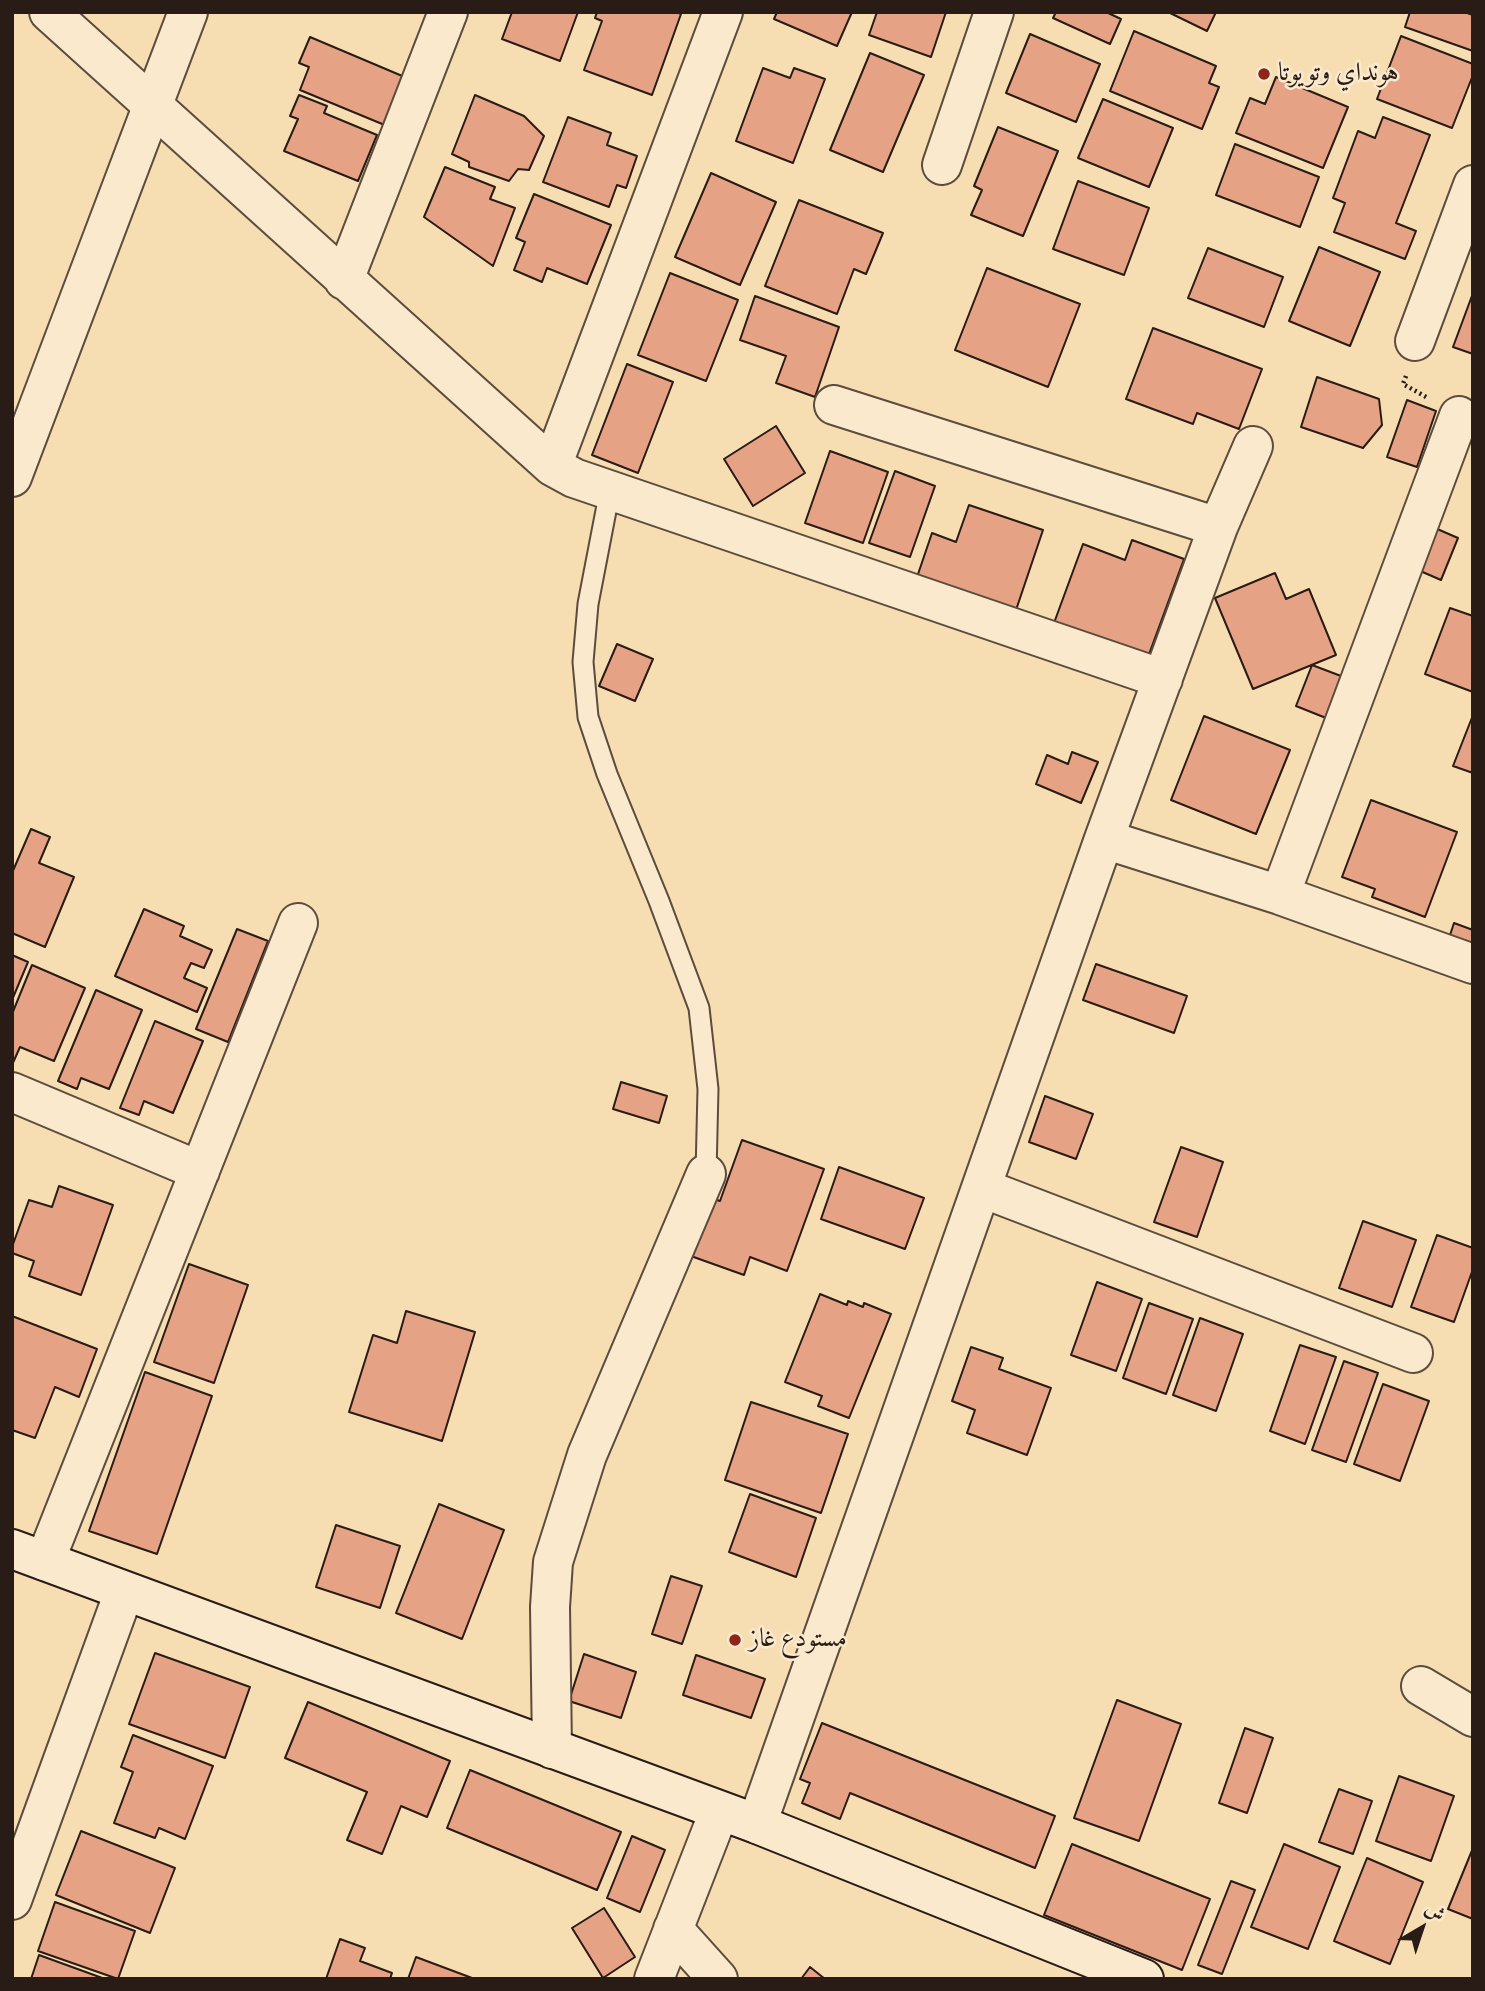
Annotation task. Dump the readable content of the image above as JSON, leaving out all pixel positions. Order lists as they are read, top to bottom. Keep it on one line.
{"places":["هونداي وتويوتا","مستودع غاز"],"north":"top right"}
